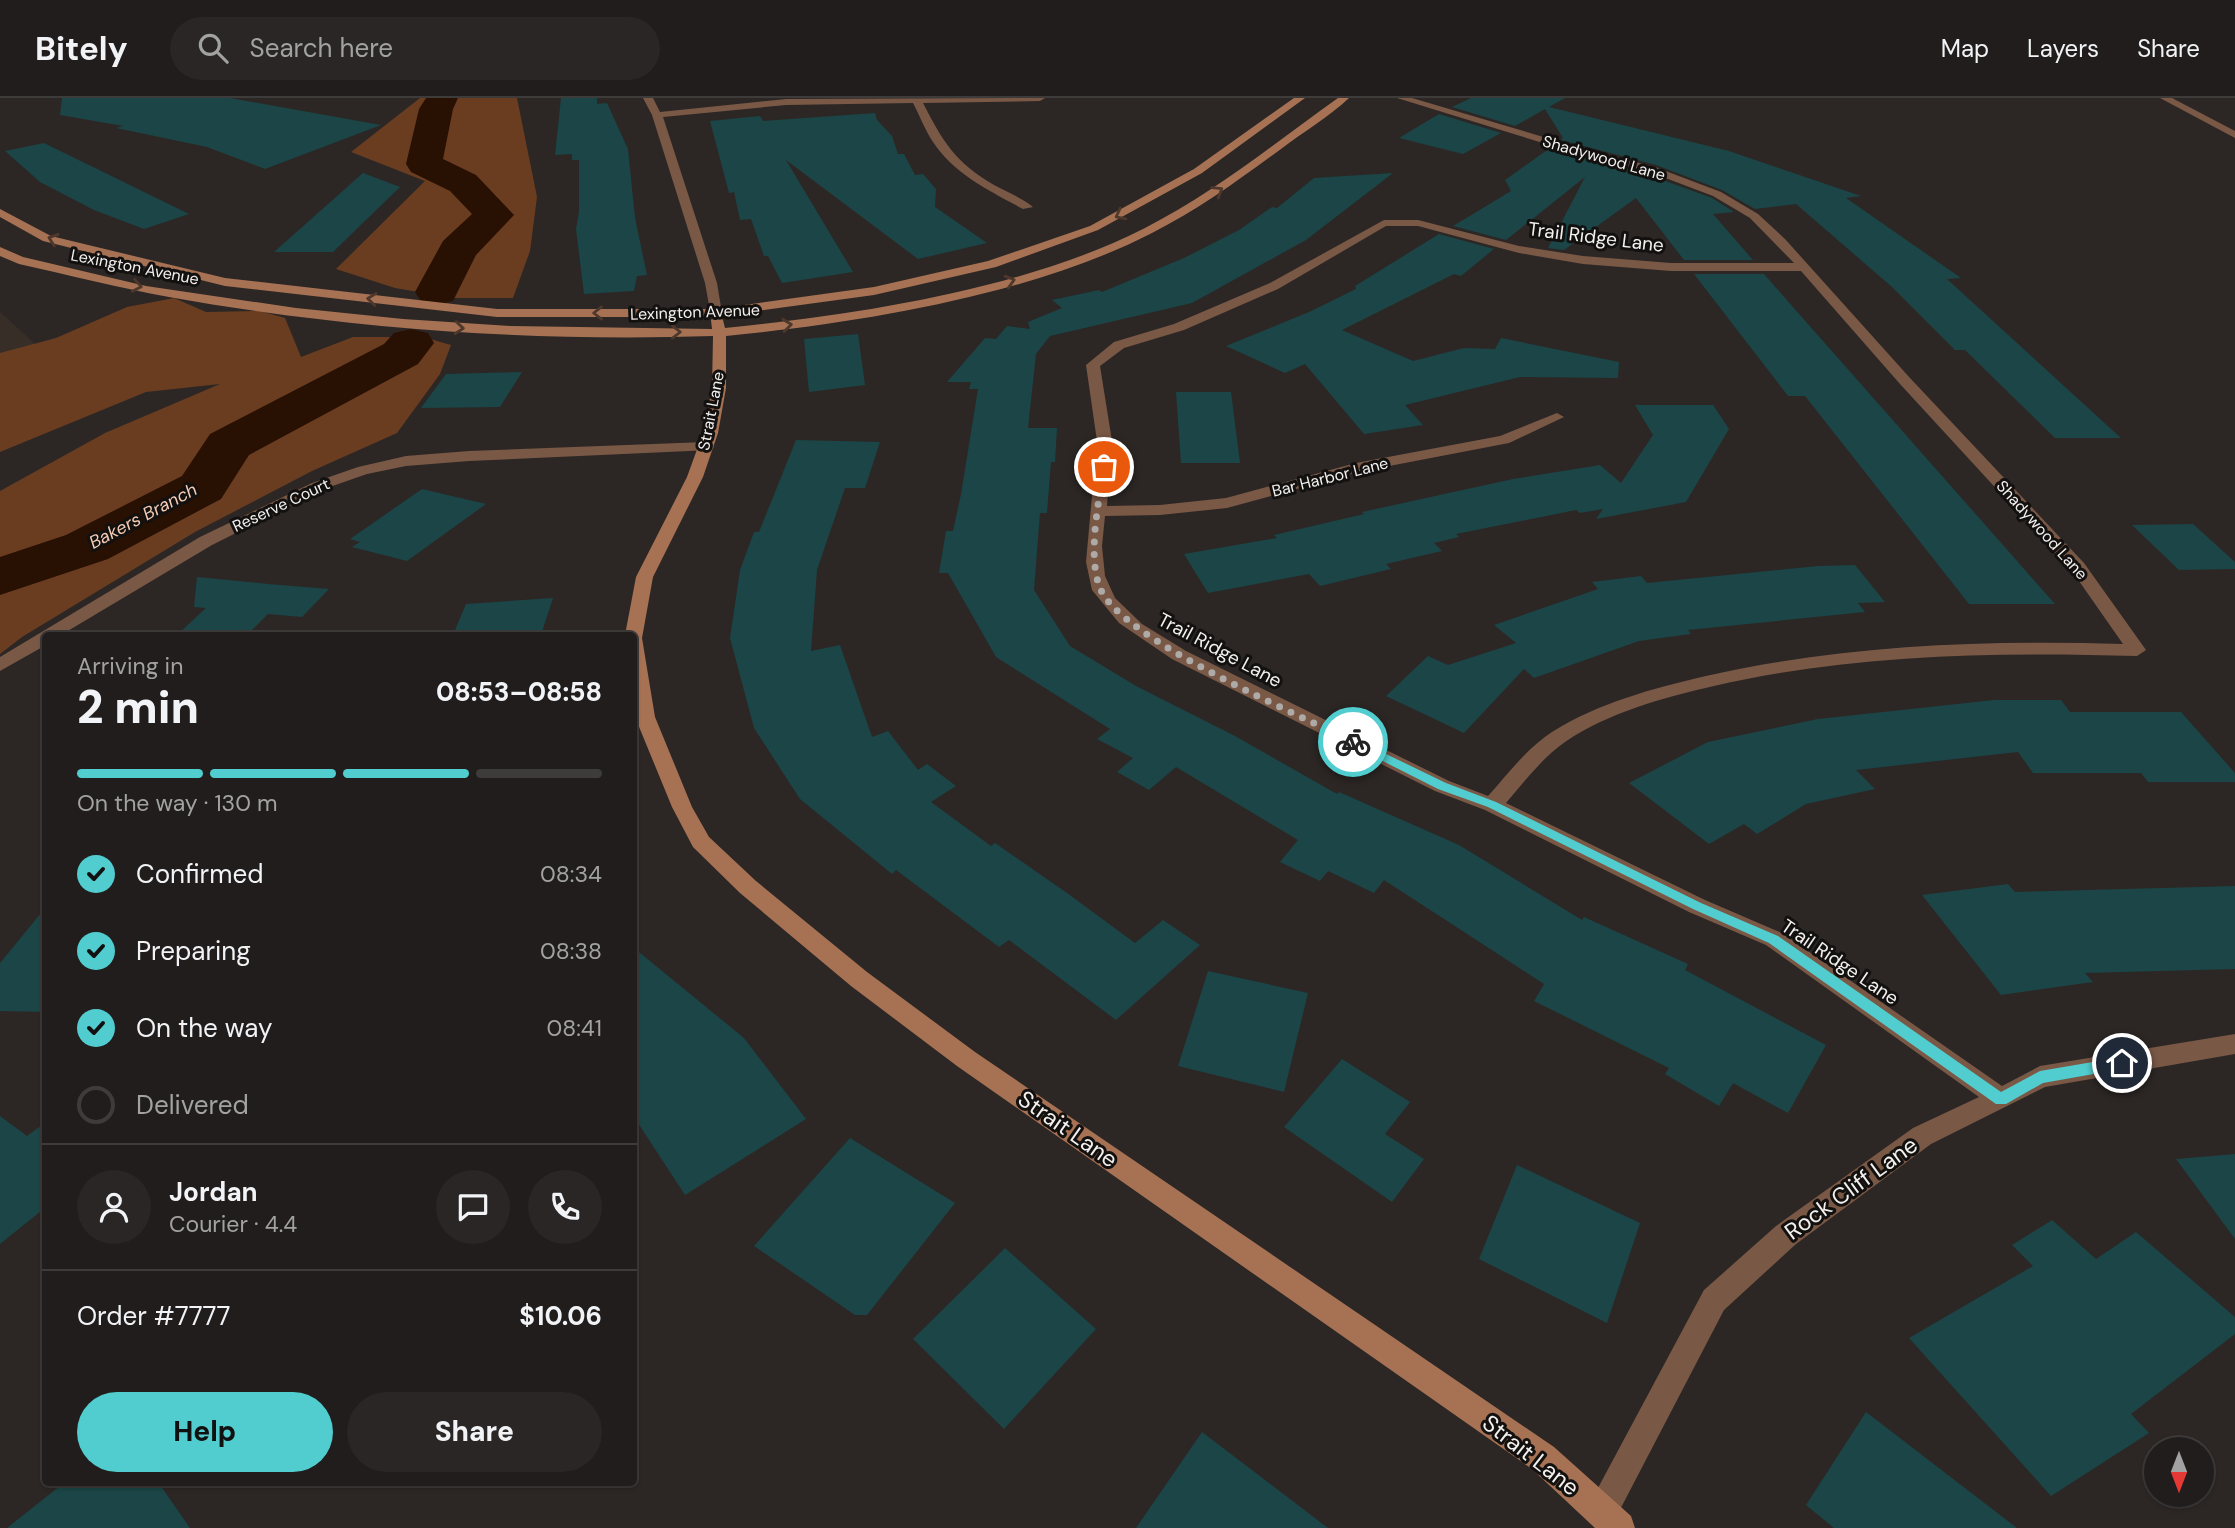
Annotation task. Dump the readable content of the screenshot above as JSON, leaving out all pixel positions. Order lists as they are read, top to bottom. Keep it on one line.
{"streets":{"street":["Shadywood Lane","Trail Ridge Lane","Lexington Avenue","Strait Lane","Bar Harbor Lane","Reserve Court","Rock Cliff Lane"]},"crossings":[["Shadywood Lane","Trail Ridge Lane"],["Trail Ridge Lane","Bar Harbor Lane"],["Trail Ridge Lane","Rock Cliff Lane"],["Lexington Avenue","Strait Lane"],["Strait Lane","Reserve Court"],["Strait Lane","Rock Cliff Lane"]],"water":["Bakers Branch"],"north":"bottom","page":{"header":"Bitely","search":"Search here","nav":["Map","Layers","Share"],"heading":["2 min","Arriving in","08:53–08:58"],"panel":["Jordan","Courier · 4.4","Order #7777","$10.06"],"bar":"On the way · 130 m","list":[["Confirmed","08:34"],["Preparing","08:38"],["On the way","08:41"],"Delivered"],"buttons":["Help","Share"]}}
